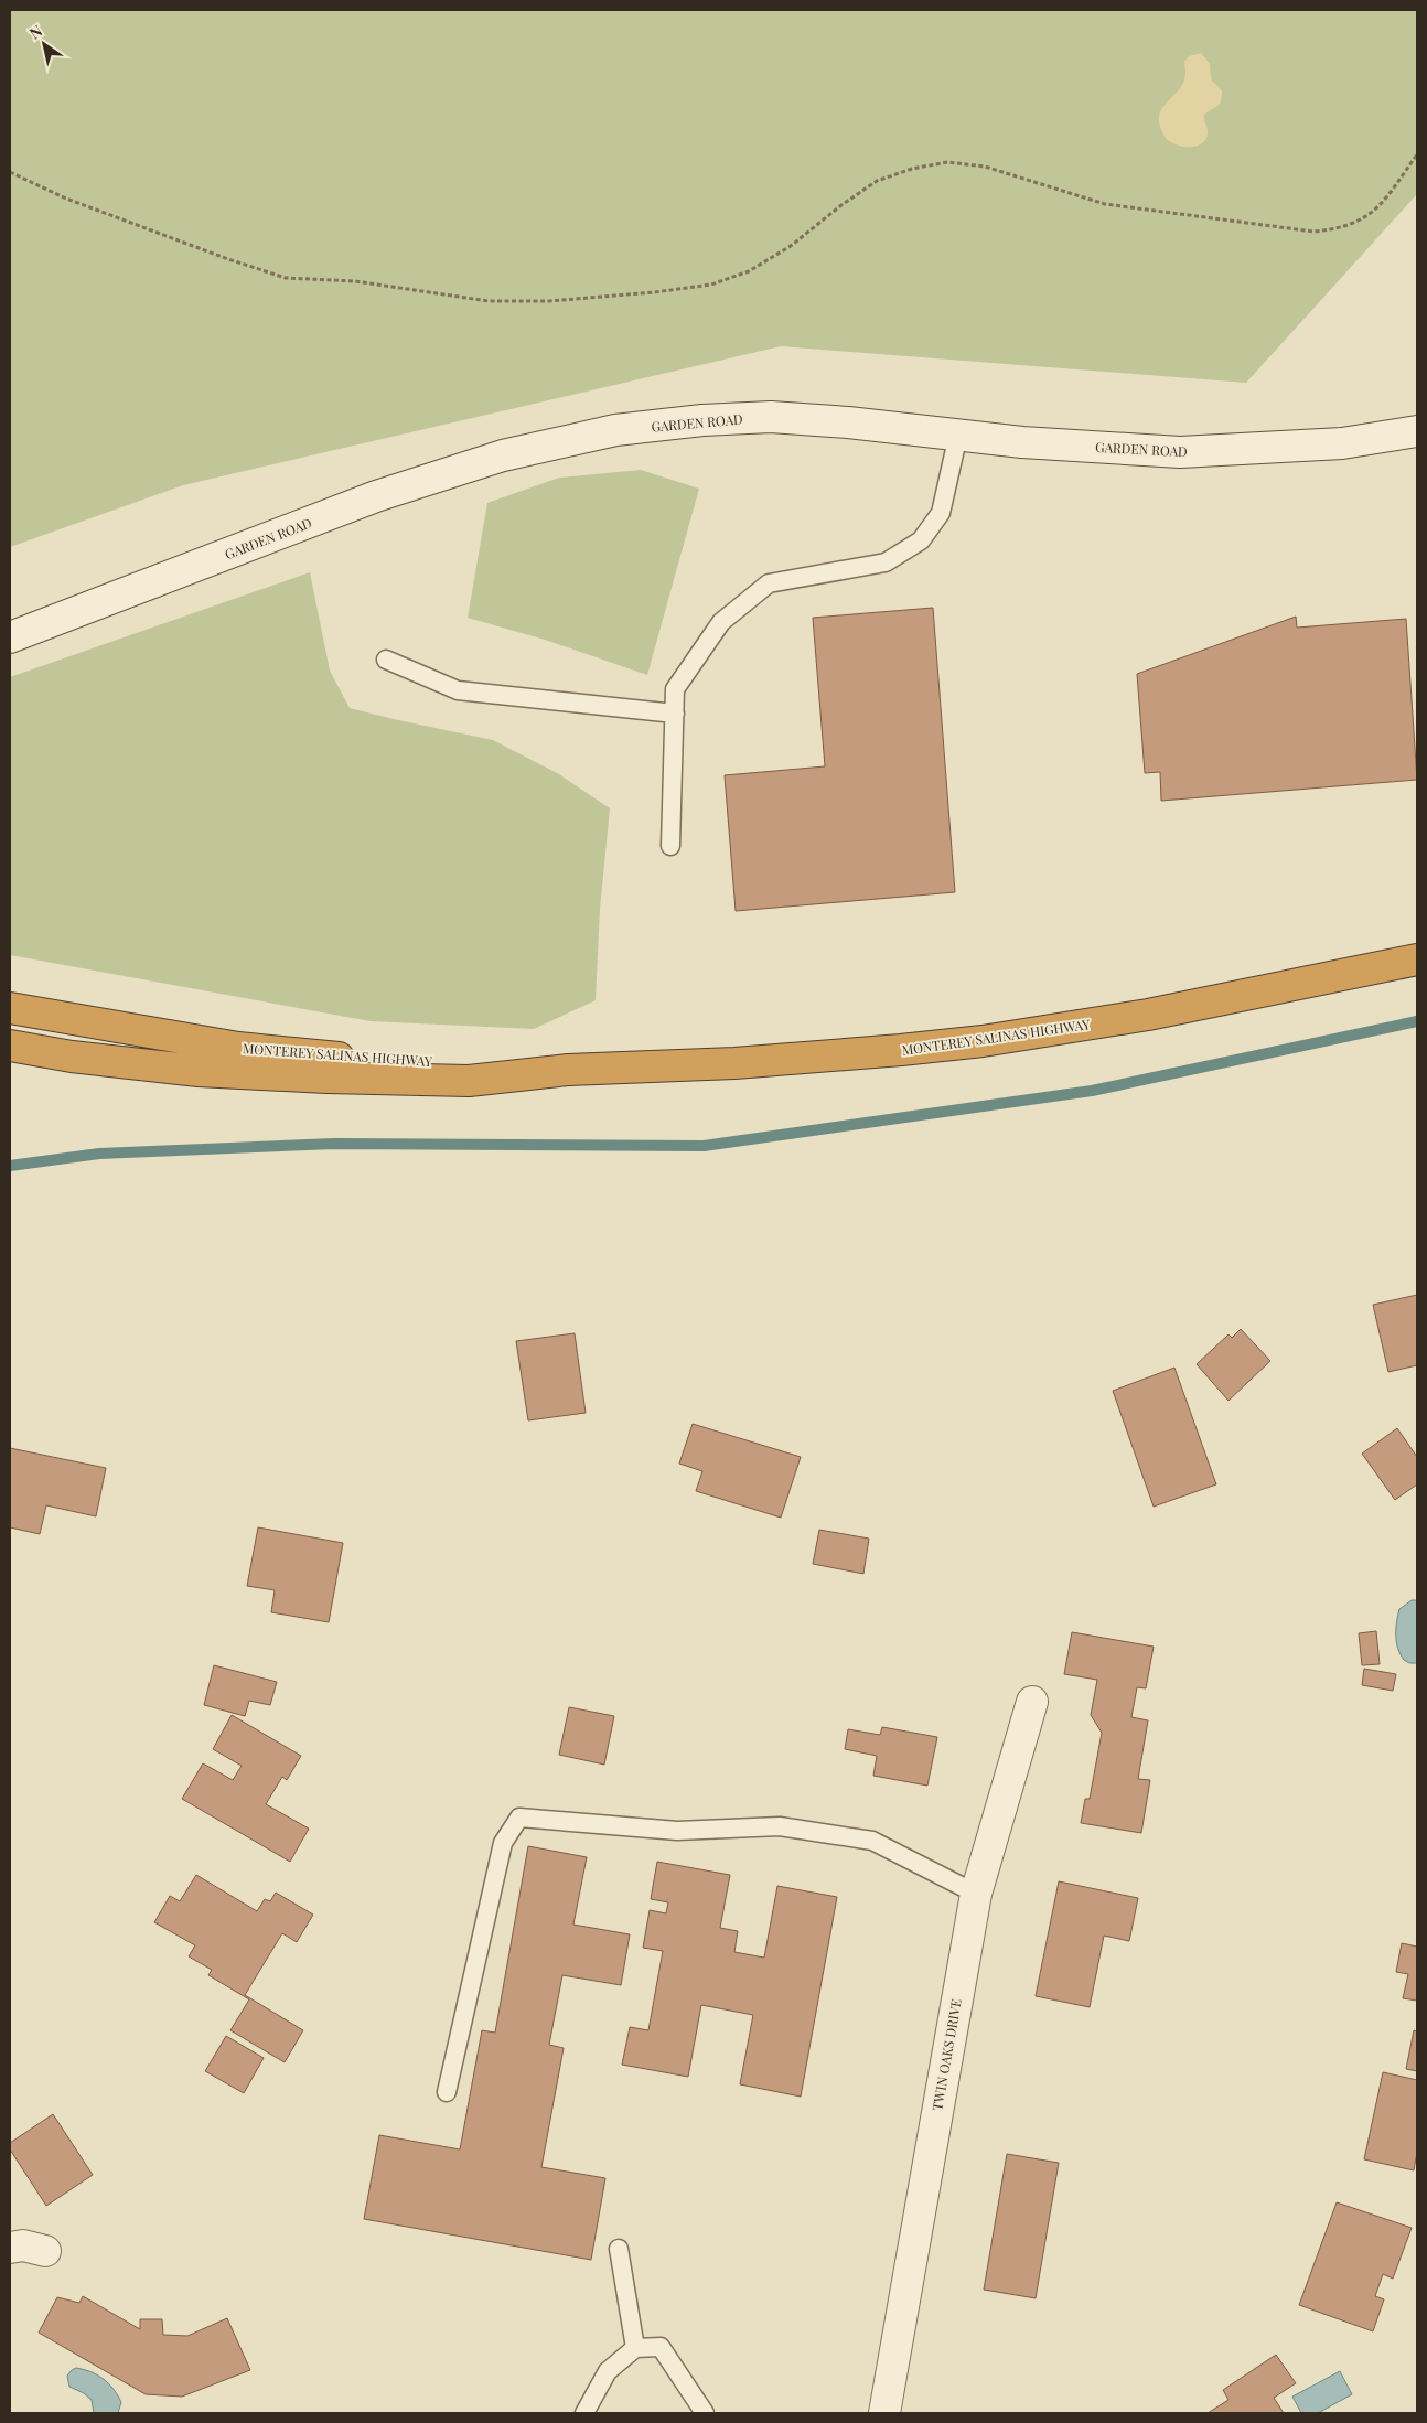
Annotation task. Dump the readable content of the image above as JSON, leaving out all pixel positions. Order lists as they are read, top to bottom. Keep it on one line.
{"streets":{"highway":["MONTEREY SALINAS HIGHWAY"],"street":["GARDEN ROAD","TWIN OAKS DRIVE"]},"north":"top left"}
